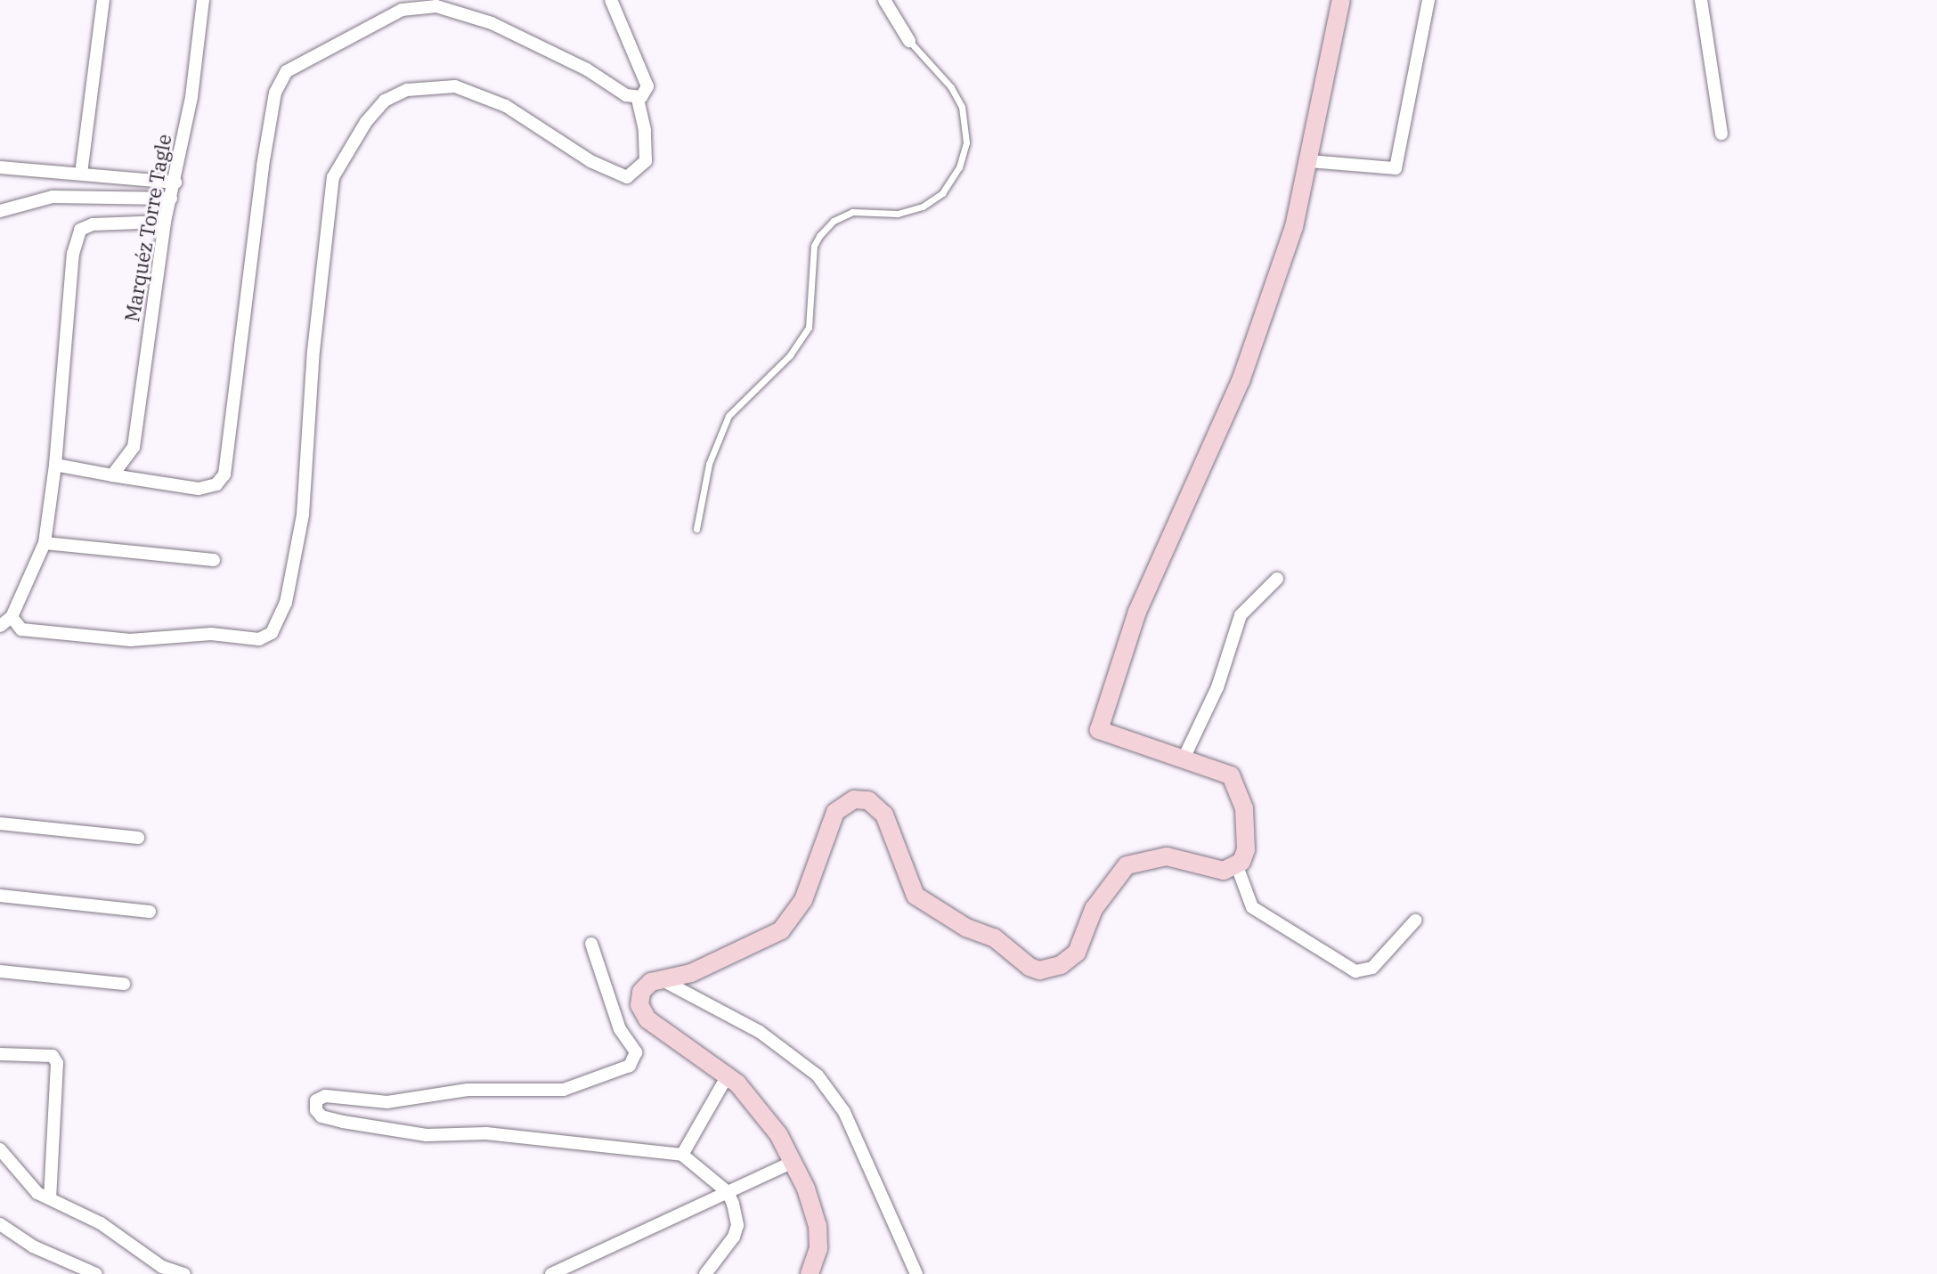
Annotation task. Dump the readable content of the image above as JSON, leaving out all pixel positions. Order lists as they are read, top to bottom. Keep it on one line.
{"streets":{"street":["Marquéz Torre Tagle"]}}
